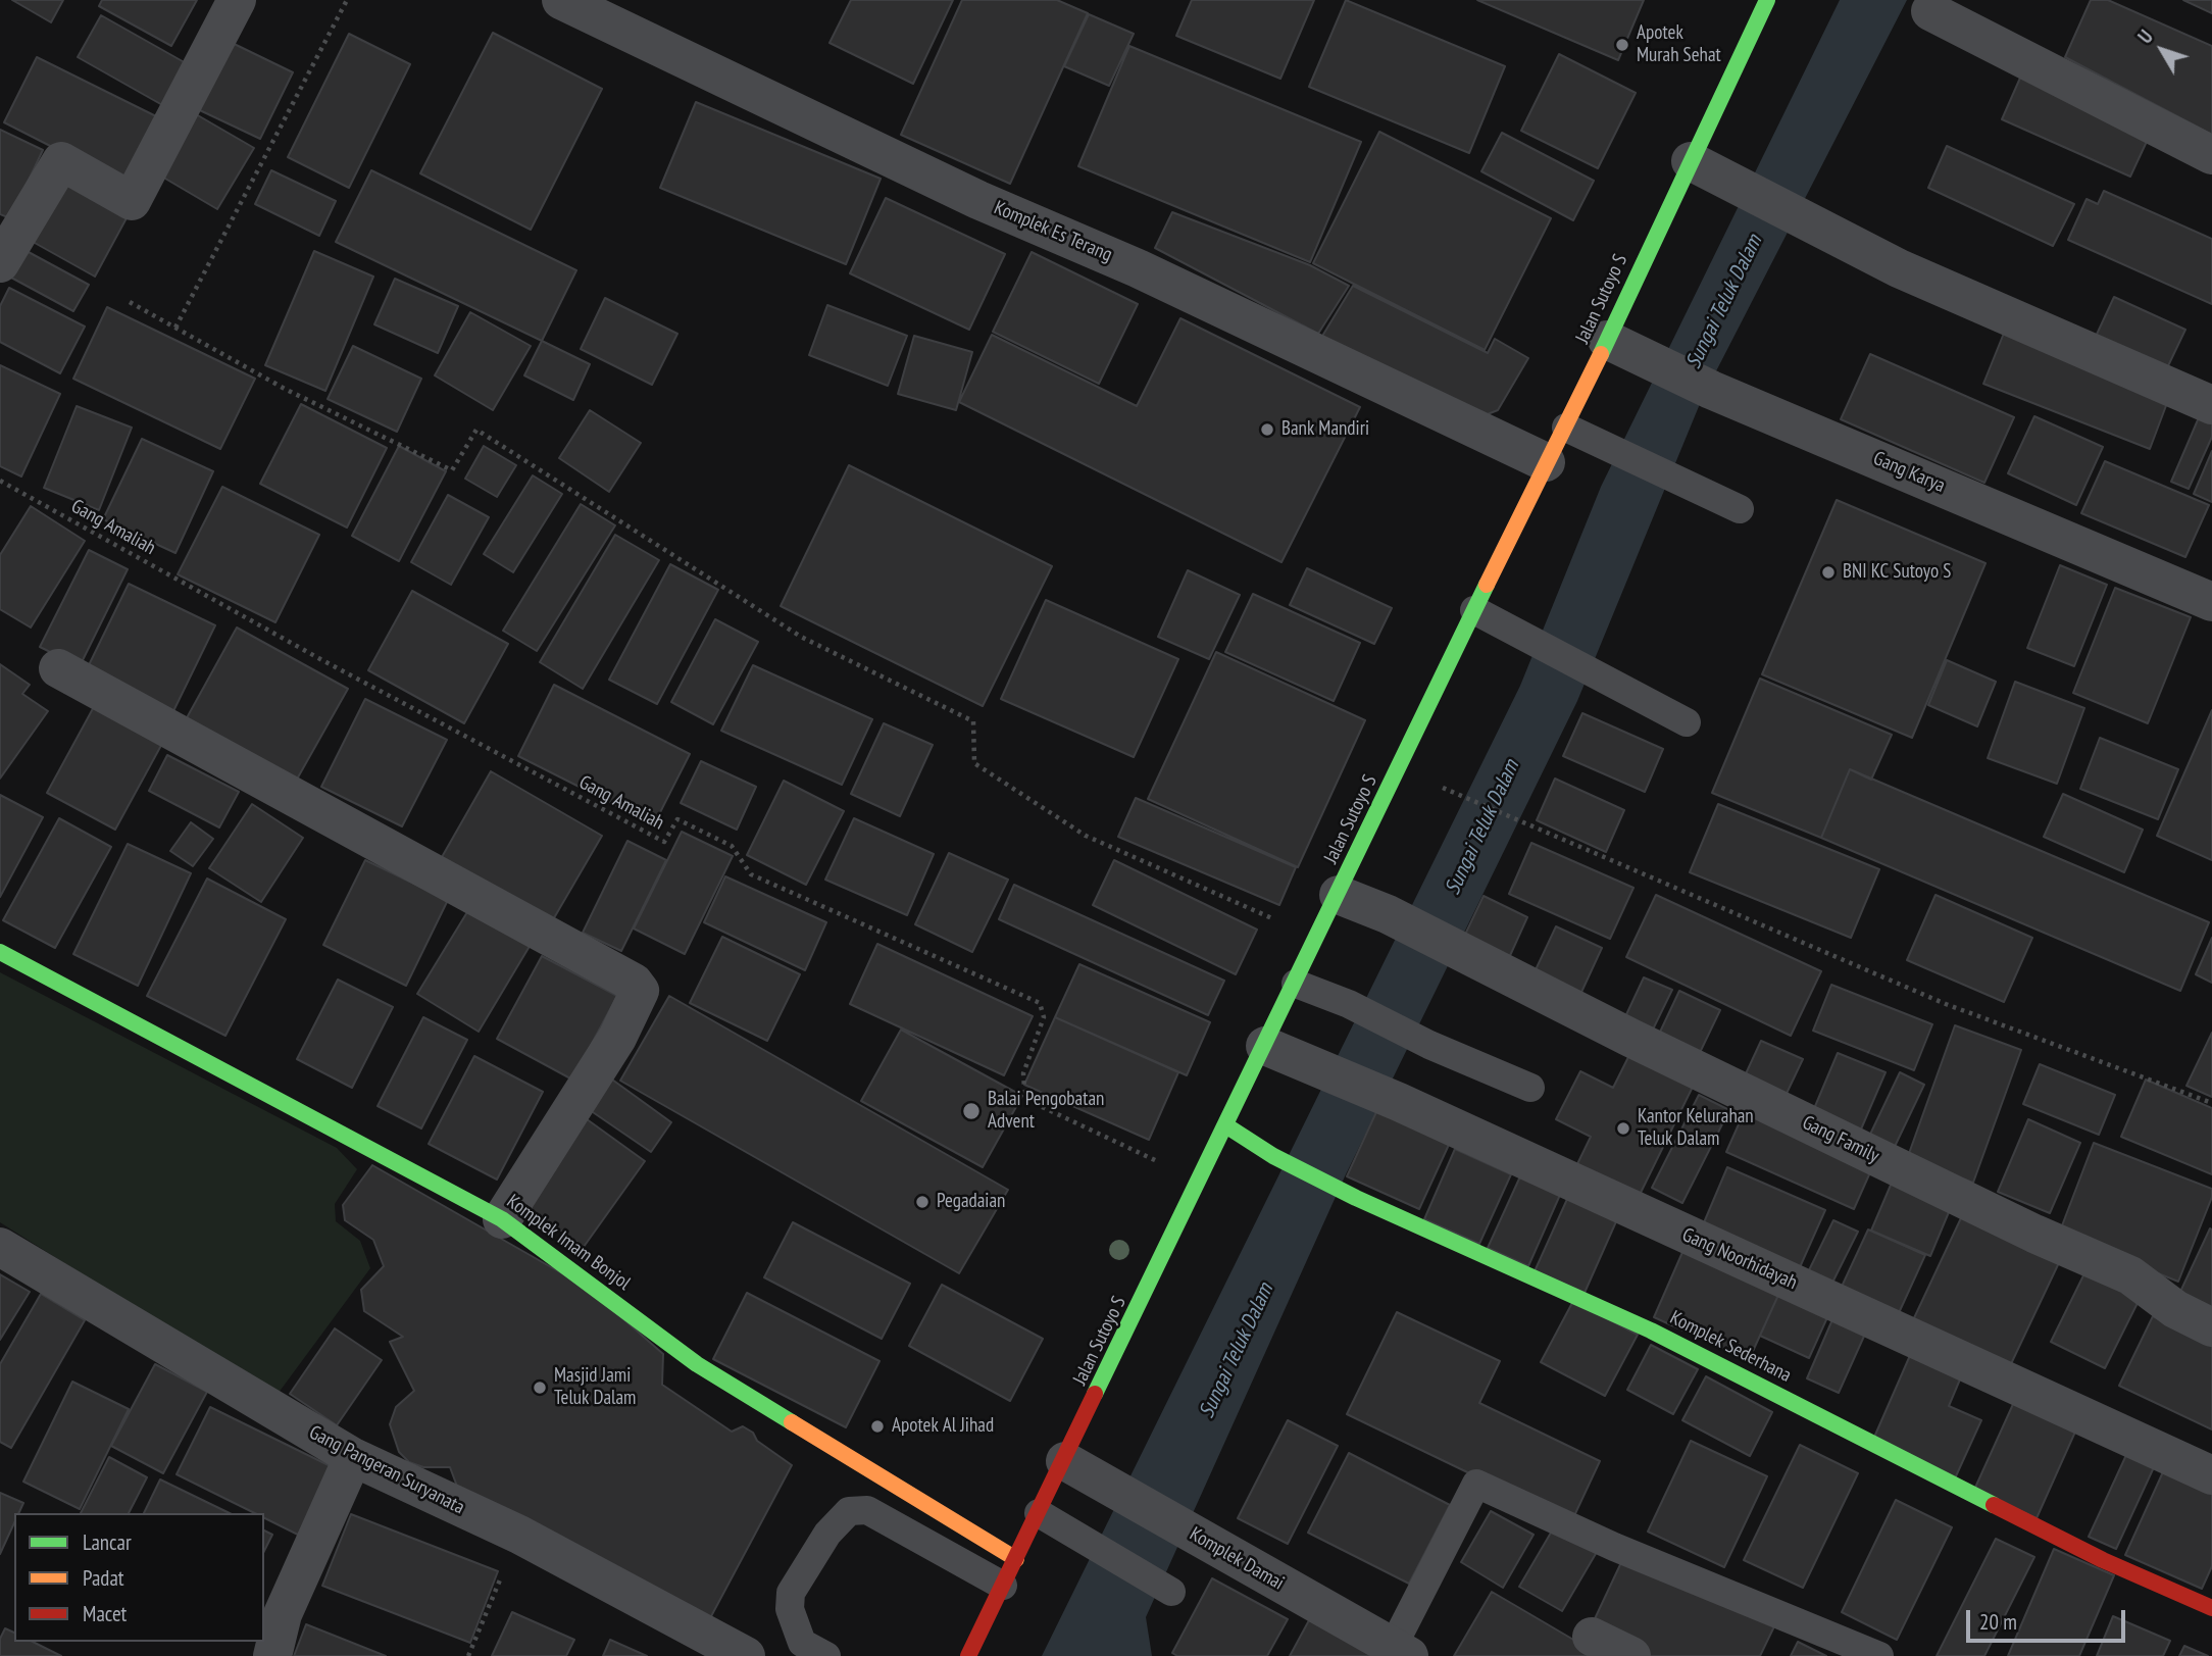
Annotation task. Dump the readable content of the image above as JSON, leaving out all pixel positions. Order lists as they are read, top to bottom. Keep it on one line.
{"streets":{"main road":["Jalan Sutoyo S","Komplek Imam Bonjol","Komplek Sederhana"],"street":["Komplek Es Terang","Gang Karya","Gang Family","Gang Noorhidayah","Gang Pangeran Suryanata","Komplek Damai"],"path":["Gang Amaliah"]},"crossings":[["Komplek Es Terang","Jalan Sutoyo S"],["Jalan Sutoyo S","Gang Karya"],["Jalan Sutoyo S","Gang Amaliah"],["Jalan Sutoyo S","Gang Family"],["Jalan Sutoyo S","Komplek Imam Bonjol"],["Jalan Sutoyo S","Gang Noorhidayah"],["Jalan Sutoyo S","Komplek Sederhana"],["Jalan Sutoyo S","Komplek Damai"]],"water":["Sungai Teluk Dalam"],"places":["Apotek Murah Sehat","Bank Mandiri","BNI KC Sutoyo S","Balai Pengobatan Advent","Kantor Kelurahan Teluk Dalam","Pegadaian","Masjid Jami Teluk Dalam","Apotek Al Jihad"],"legend":["Lancar","Padat","Macet"],"scale_bar":"20 m","north":"top left"}
